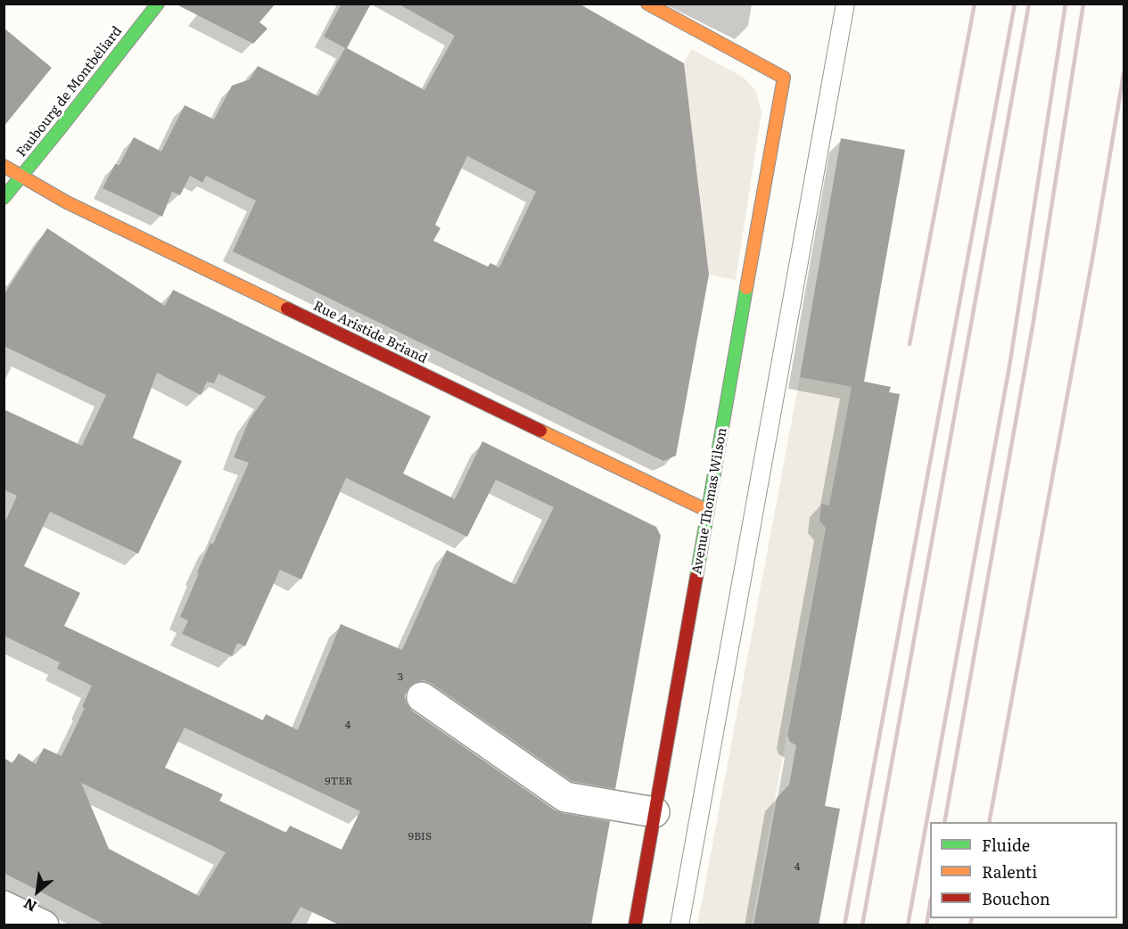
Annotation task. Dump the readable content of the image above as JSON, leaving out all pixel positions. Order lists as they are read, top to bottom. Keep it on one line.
{"streets":{"street":["Faubourg de Montbéliard","Rue Aristide Briand","Avenue Thomas Wilson"]},"crossings":[["Faubourg de Montbéliard","Rue Aristide Briand"],["Rue Aristide Briand","Avenue Thomas Wilson"]],"house_numbers":["3","4","9TER","9BIS","4"],"legend":["Fluide","Ralenti","Bouchon"],"north":"bottom left"}
